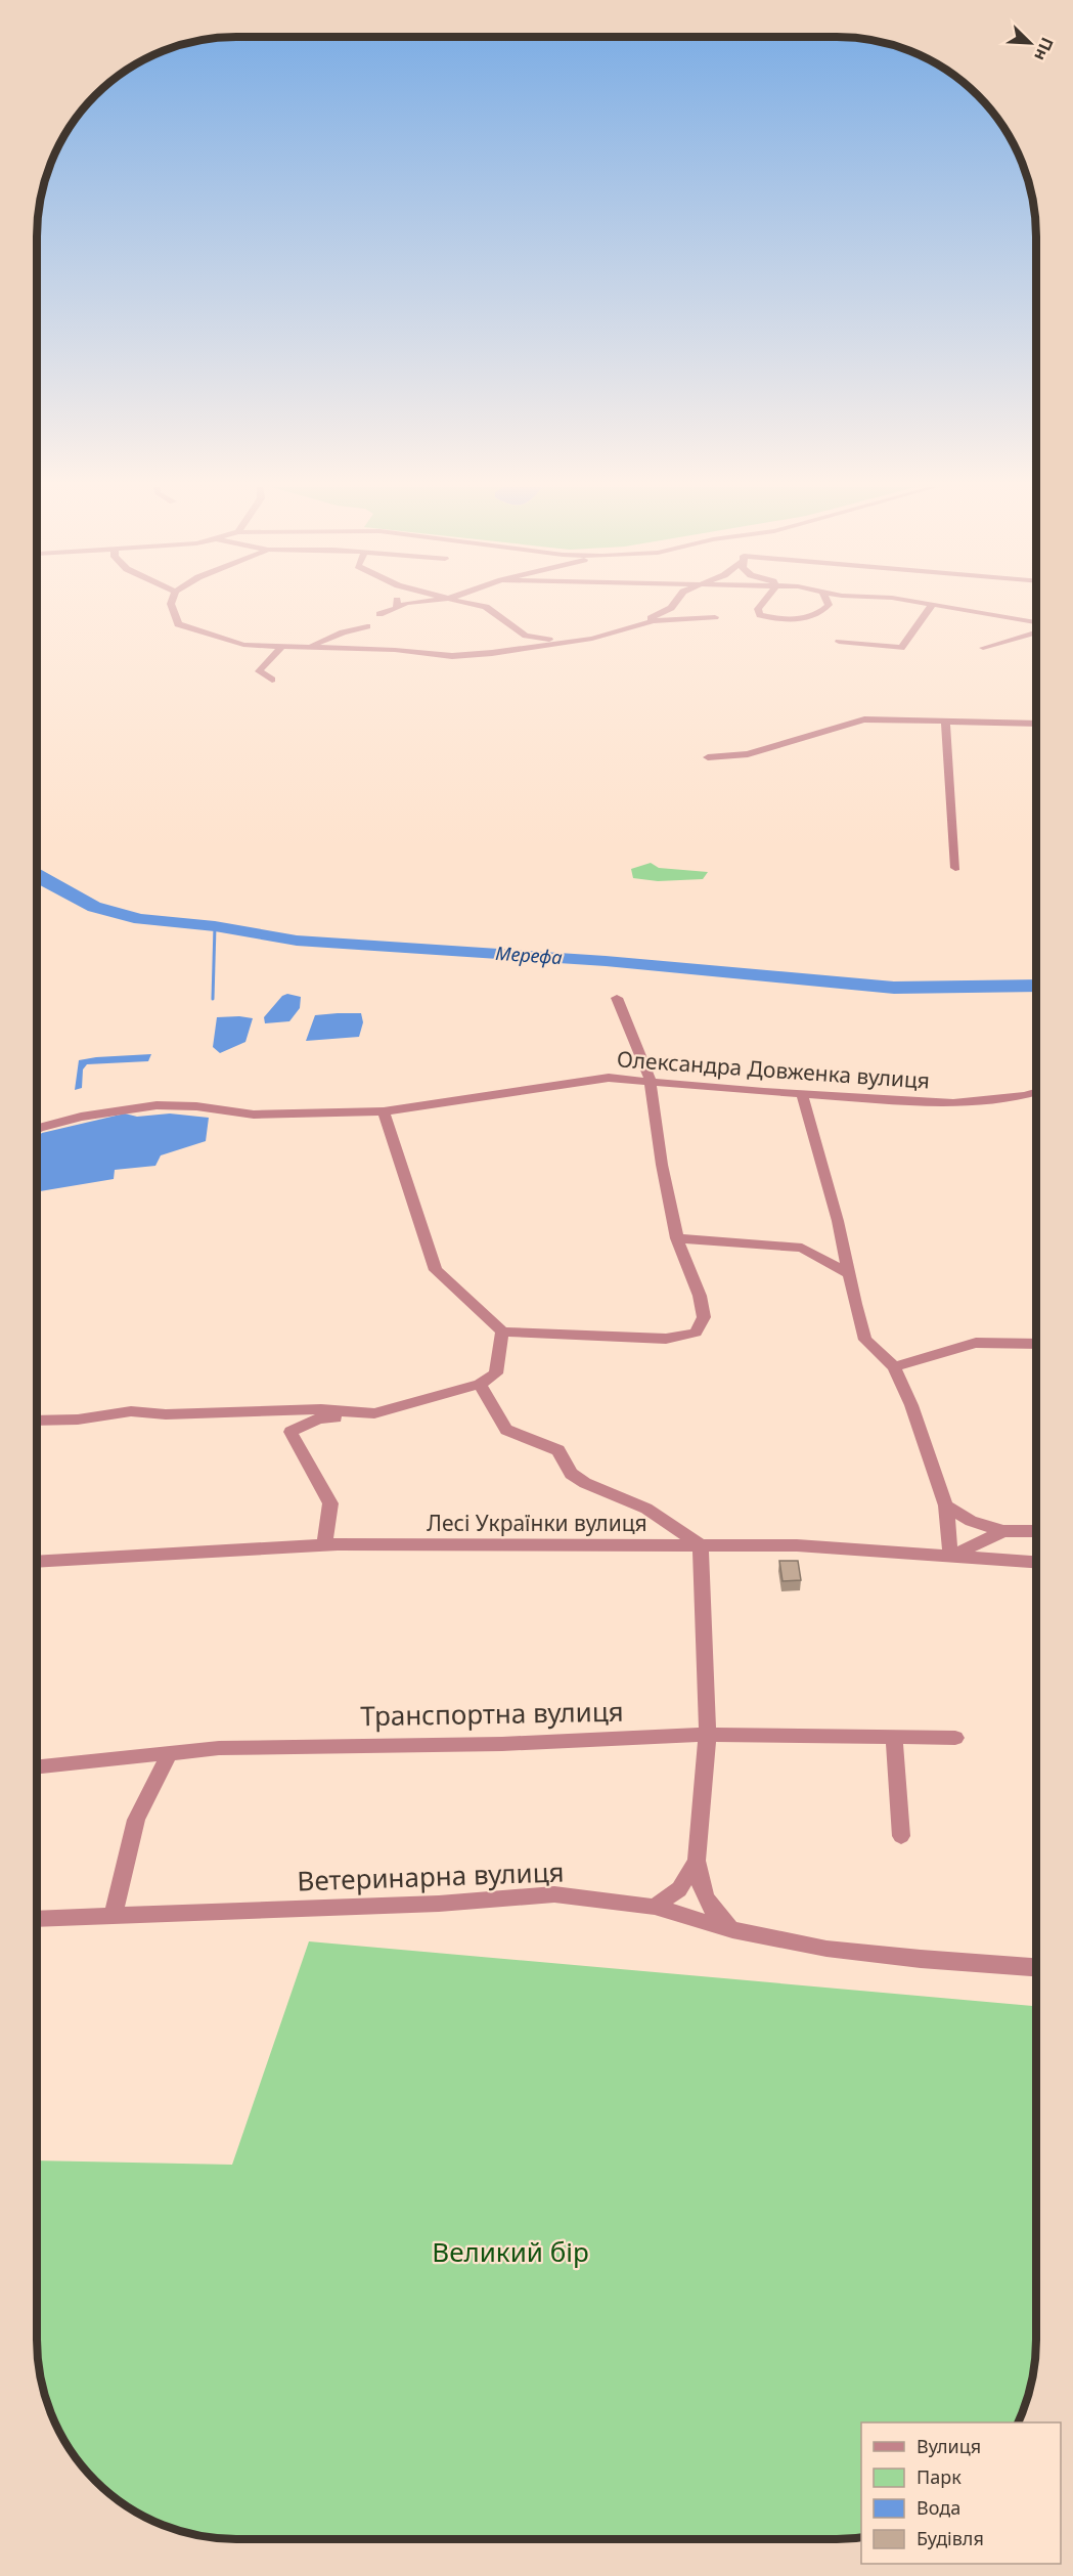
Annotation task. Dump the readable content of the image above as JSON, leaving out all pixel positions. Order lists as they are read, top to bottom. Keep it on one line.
{"streets":{"street":["Олександра Довженка вулиця","Лесі Українки вулиця","Транспортна вулиця","Ветеринарна вулиця"]},"water":["Мерефа"],"parks":["Великий бір"],"legend":["Вулиця","Парк","Вода","Будівля"],"north":"bottom right"}
